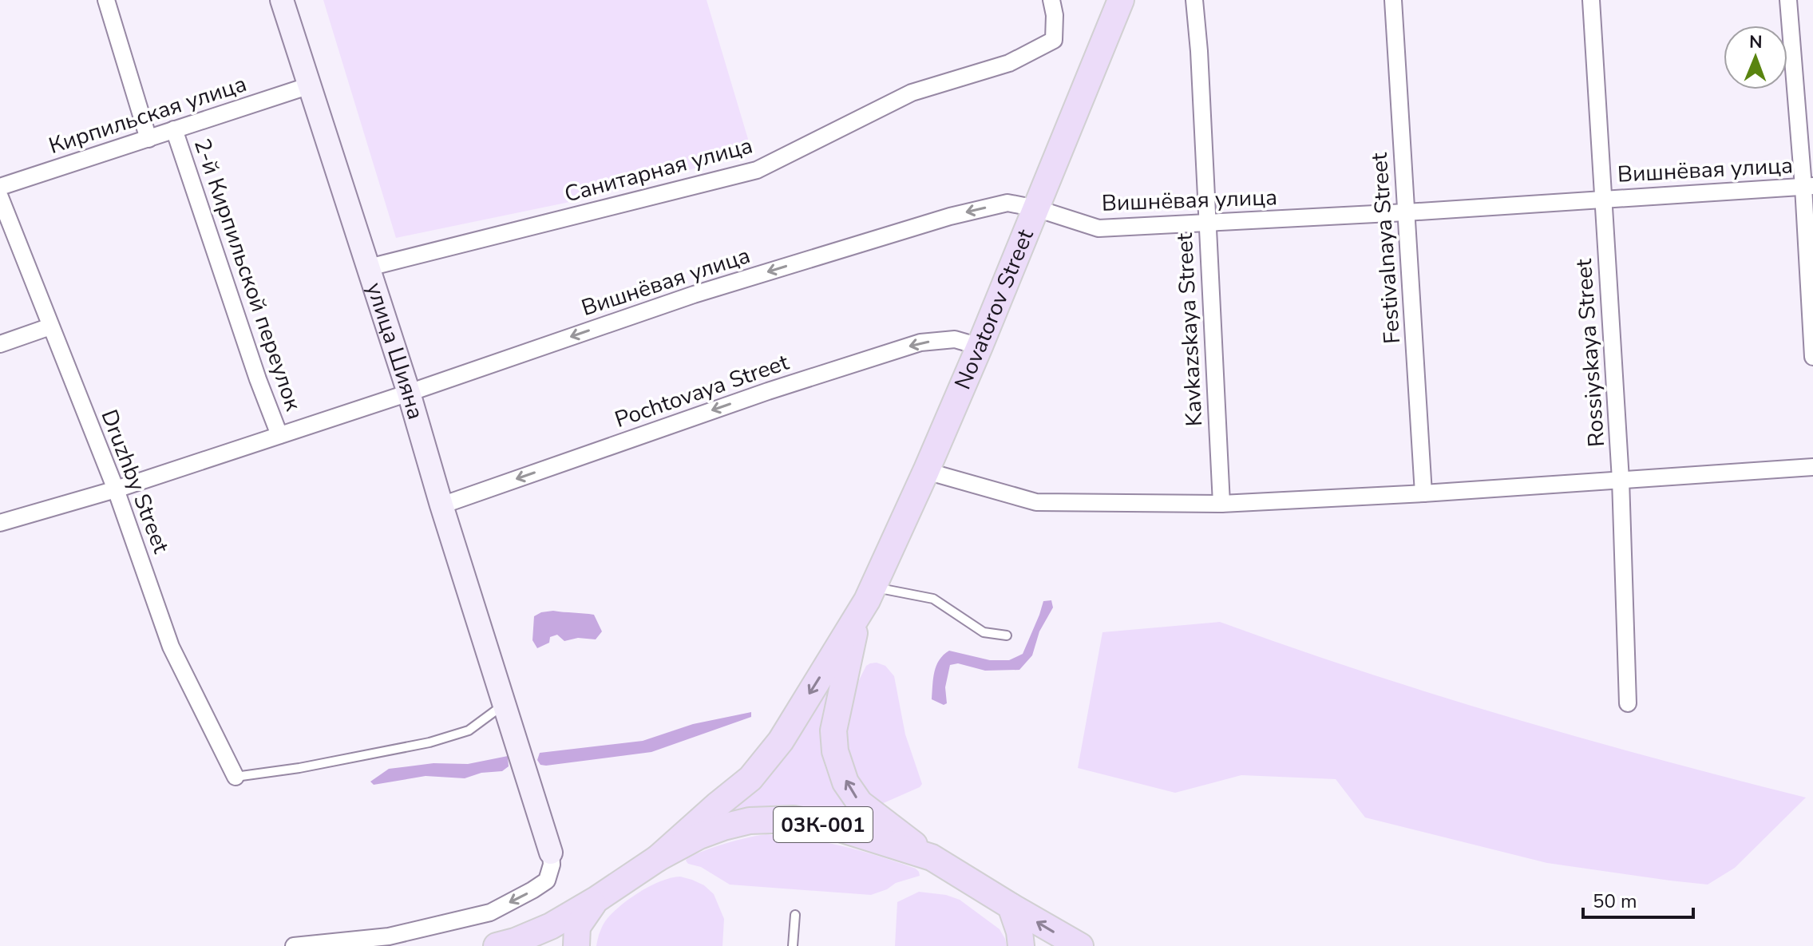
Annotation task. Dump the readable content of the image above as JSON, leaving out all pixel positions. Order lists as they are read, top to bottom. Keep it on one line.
{"streets":{"main road":["Novatorov Street","03К-001"],"street":["Кирпильская улица","Санитарная улица","Вишнёвая улица","Festivalnaya Street","2-й Кирпильской переулок","Kavkazskaya Street","улица Шияна","Rossiyskaya Street","Pochtovaya Street","Druzhby Street"]},"crossings":[["Кирпильская улица","2-й Кирпильской переулок"],["Кирпильская улица","улица Шияна"],["Санитарная улица","улица Шияна"],["Вишнёвая улица","Festivalnaya Street"],["Вишнёвая улица","2-й Кирпильской переулок"],["Вишнёвая улица","Novatorov Street"],["Вишнёвая улица","Kavkazskaya Street"],["Вишнёвая улица","улица Шияна"],["Вишнёвая улица","Rossiyskaya Street"],["Вишнёвая улица","Druzhby Street"],["Novatorov Street","Pochtovaya Street"],["Novatorov Street","03К-001"],["улица Шияна","Pochtovaya Street"]],"one_way":["Вишнёвая улица","Pochtovaya Street"],"scale_bar":"50 m","north":"top"}
